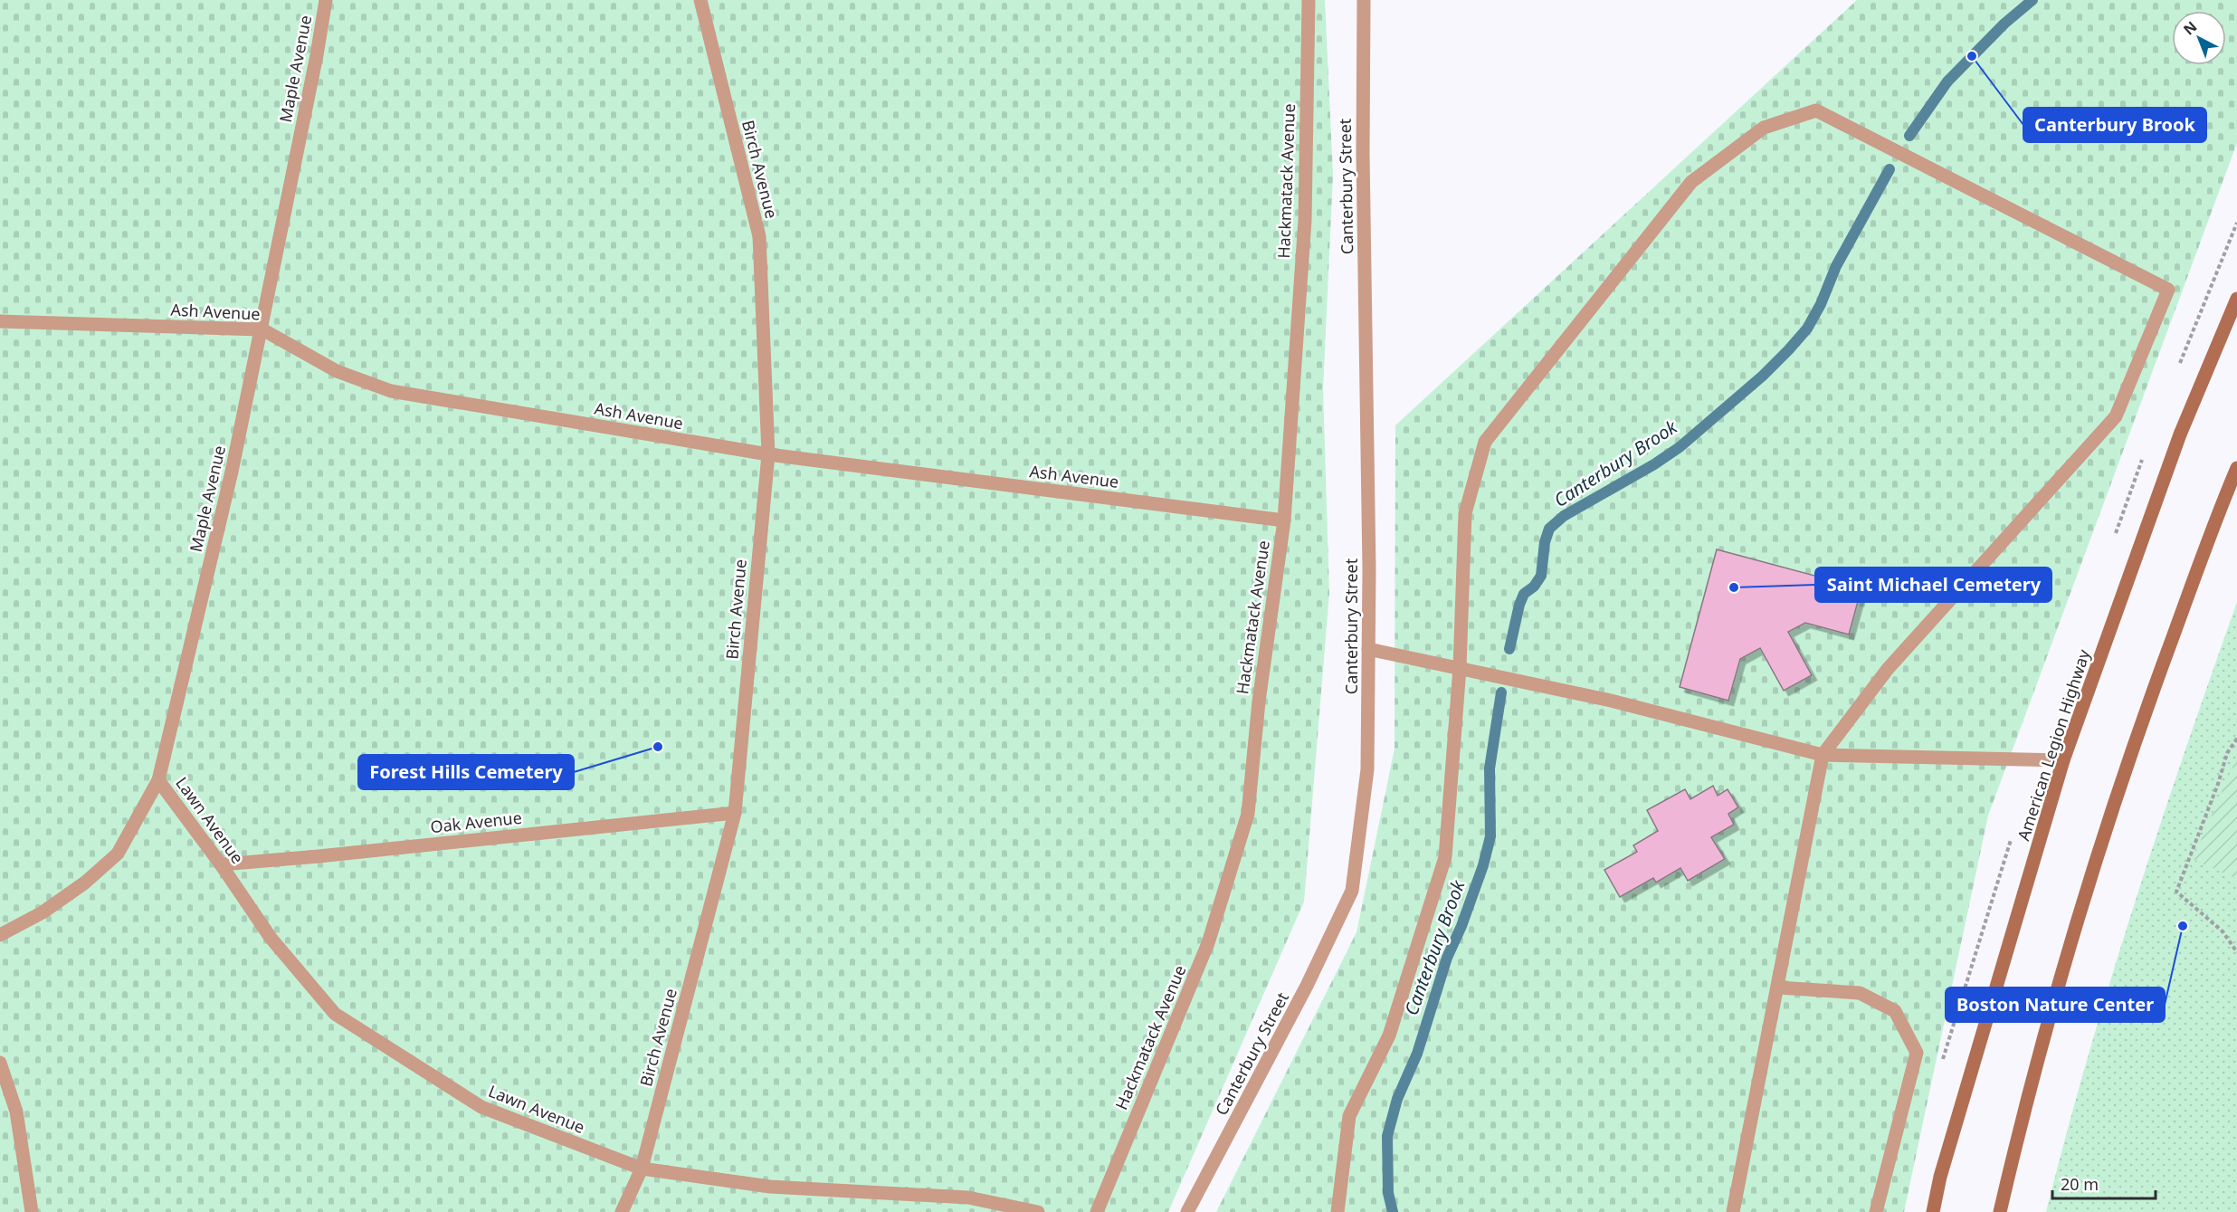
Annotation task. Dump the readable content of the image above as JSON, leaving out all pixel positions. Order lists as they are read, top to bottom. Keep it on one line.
{"streets":{"main road":["American Legion Highway"],"street":["Maple Avenue","Birch Avenue","Hackmatack Avenue","Canterbury Street","Ash Avenue","Lawn Avenue","Oak Avenue"]},"crossings":[["Maple Avenue","Ash Avenue"],["Maple Avenue","Lawn Avenue"],["Birch Avenue","Ash Avenue"],["Birch Avenue","Lawn Avenue"],["Birch Avenue","Oak Avenue"],["Hackmatack Avenue","Ash Avenue"],["Lawn Avenue","Oak Avenue"]],"water":["Canterbury Brook"],"places":["Canterbury Brook","Saint Michael Cemetery","Forest Hills Cemetery","Boston Nature Center"],"scale_bar":"20 m","north":"top left"}
